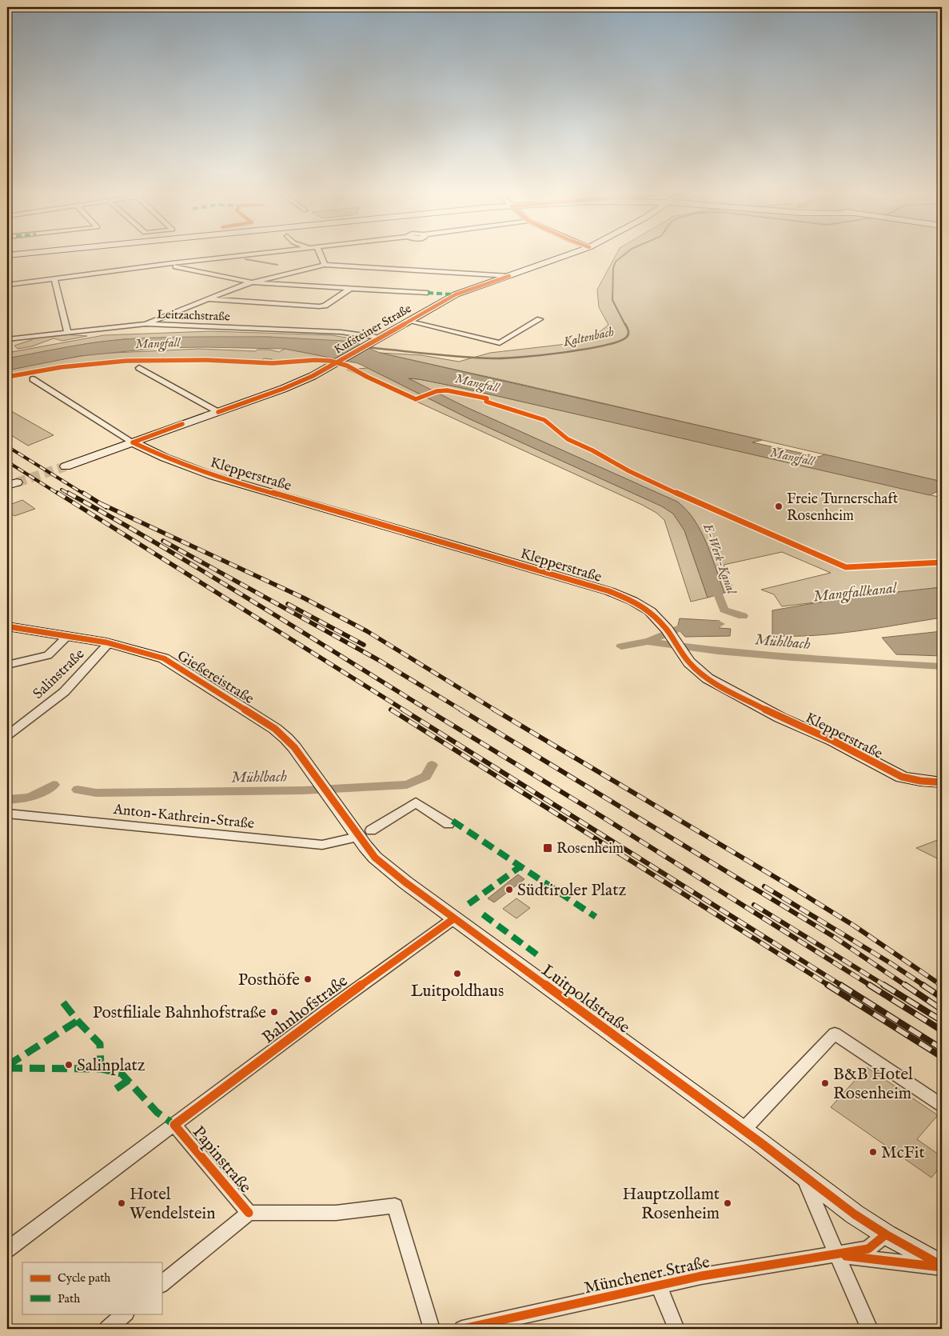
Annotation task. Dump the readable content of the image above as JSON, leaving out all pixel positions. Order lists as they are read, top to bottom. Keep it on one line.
{"streets":{"main road":["Kufsteiner Straße","Klepperstraße","Gießereistraße","Luitpoldstraße","Münchener Straße"],"street":["Leitzachstraße","Salinstraße","Anton-Kathrein-Straße","Bahnhofstraße","Papinstraße"]},"crossings":[["Leitzachstraße","Kufsteiner Straße"],["Kufsteiner Straße","Klepperstraße"],["Salinstraße","Gießereistraße"],["Gießereistraße","Anton-Kathrein-Straße"],["Gießereistraße","Luitpoldstraße"],["Anton-Kathrein-Straße","Luitpoldstraße"],["Luitpoldstraße","Bahnhofstraße"],["Luitpoldstraße","Münchener Straße"],["Bahnhofstraße","Papinstraße"]],"water":["Kaltenbach","Mangfall","E-Werk-Kanal","Mangfallkanal","Mühlbach"],"places":{"other":["Freie Turnerschaft Rosenheim","Südtiroler Platz","Luitpoldhaus","Posthöfe","Postfiliale Bahnhofstraße","Salinplatz","B&B Hotel Rosenheim","McFit","Hotel Wendelstein","Hauptzollamt Rosenheim"],"transit":["Rosenheim"]},"legend":["Cycle path","Path"]}
